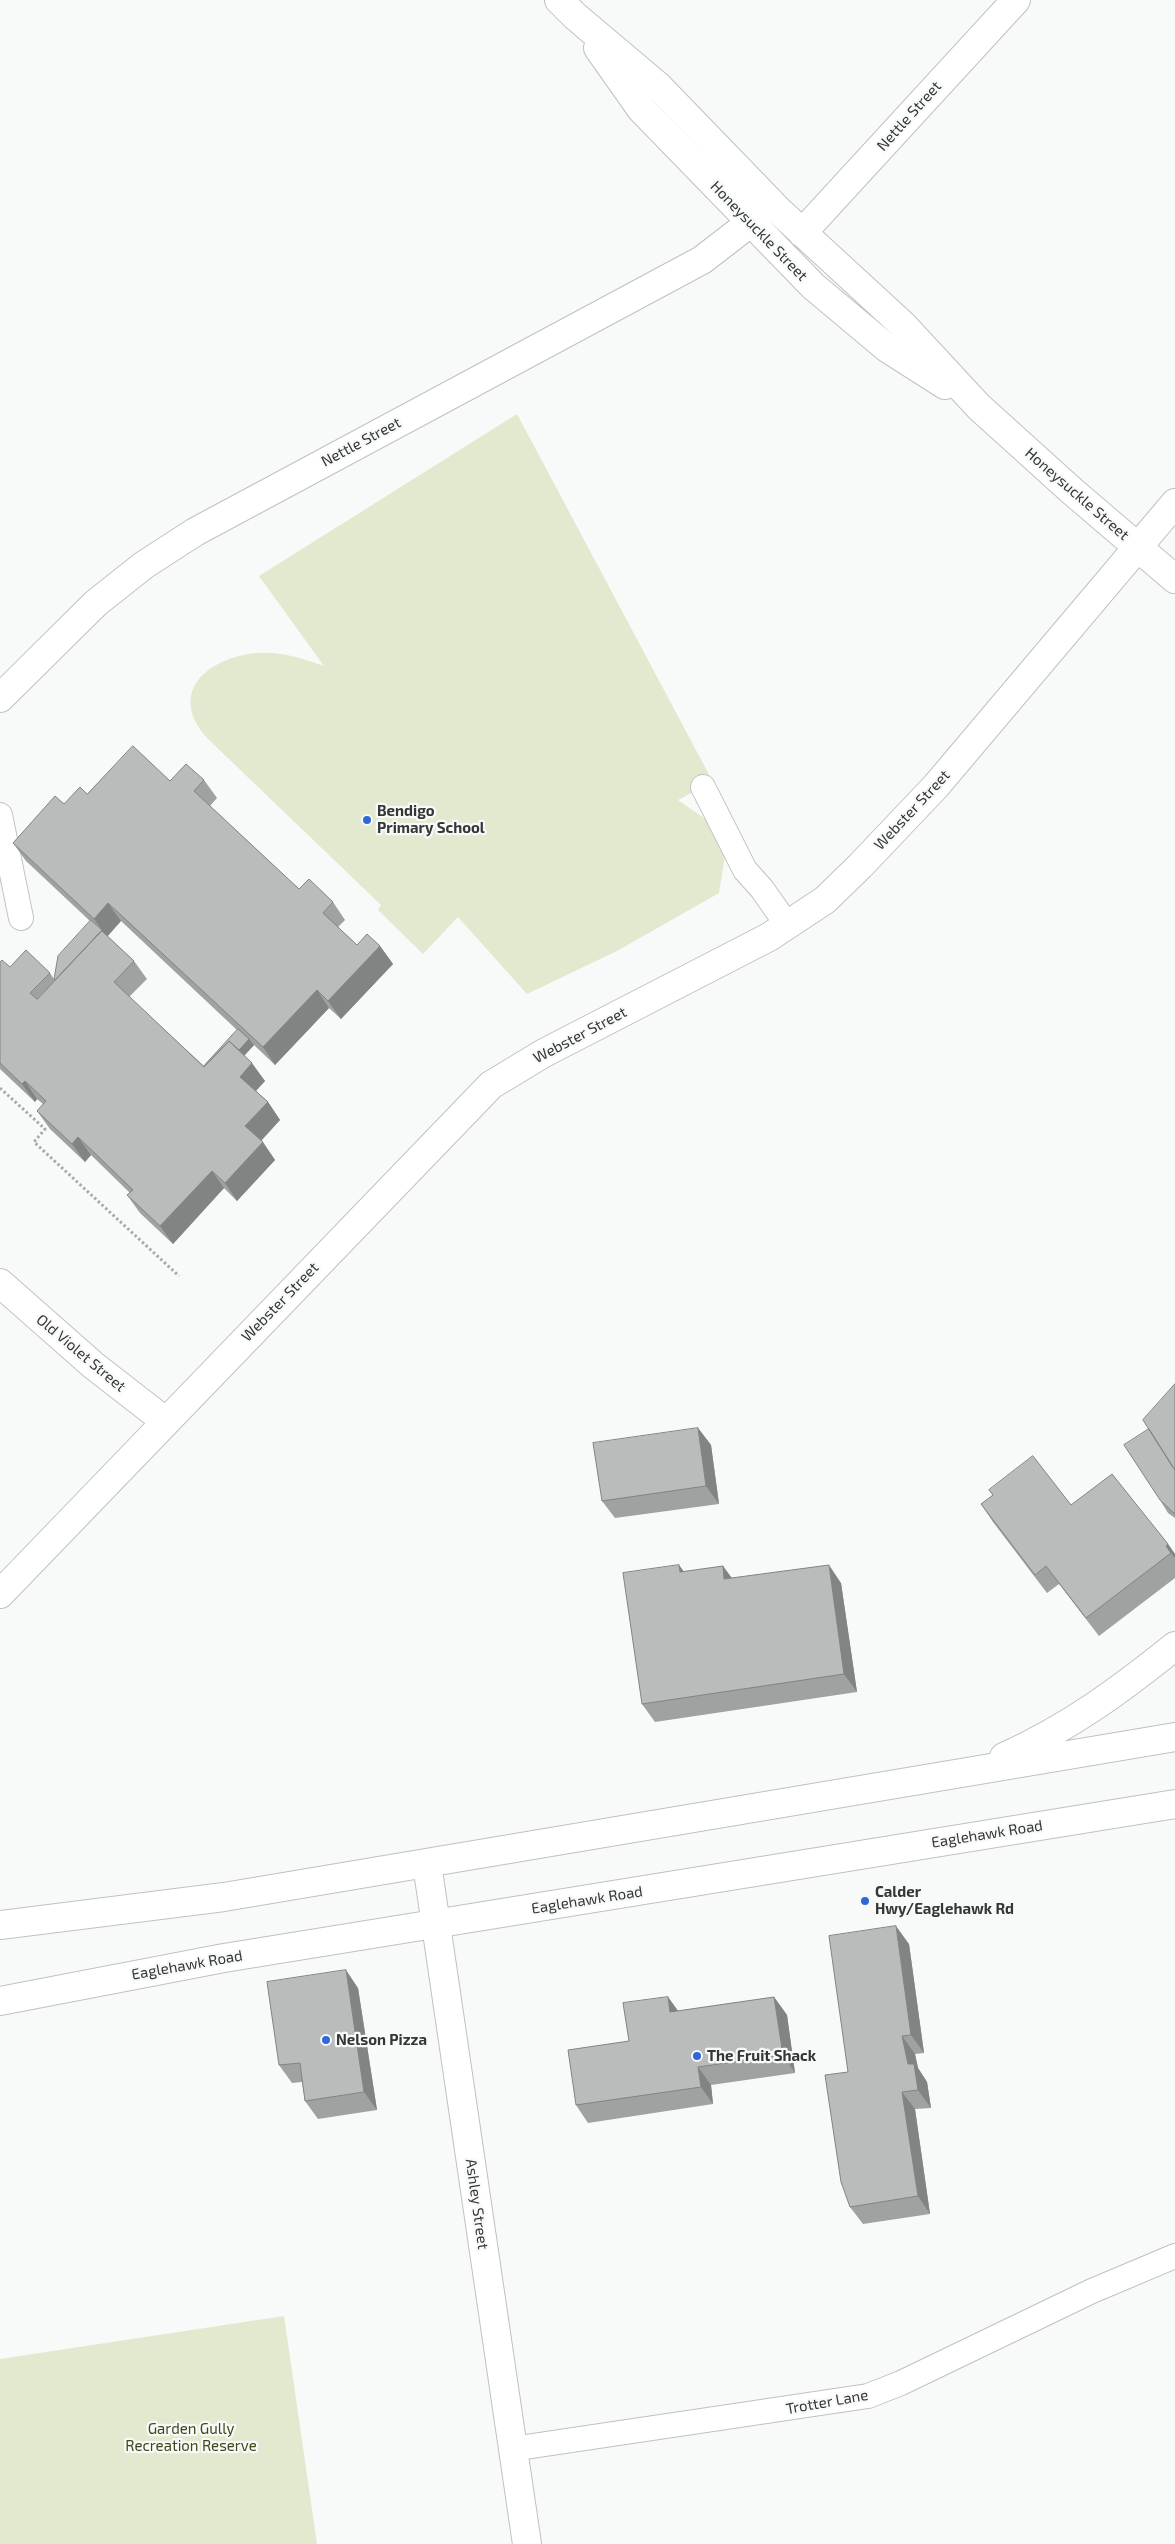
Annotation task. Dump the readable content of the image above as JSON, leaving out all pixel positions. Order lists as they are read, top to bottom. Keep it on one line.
{"streets":{"main road":["Nettle Street","Honeysuckle Street","Webster Street","Old Violet Street","Eaglehawk Road","Ashley Street"],"lane":["Trotter Lane"]},"crossings":[["Nettle Street","Honeysuckle Street"],["Honeysuckle Street","Webster Street"],["Webster Street","Old Violet Street"],["Eaglehawk Road","Ashley Street"],["Ashley Street","Trotter Lane"]],"parks":["Garden Gully Recreation Reserve"],"places":["Bendigo Primary School","Calder Hwy/Eaglehawk Rd","Nelson Pizza","The Fruit Shack"]}
